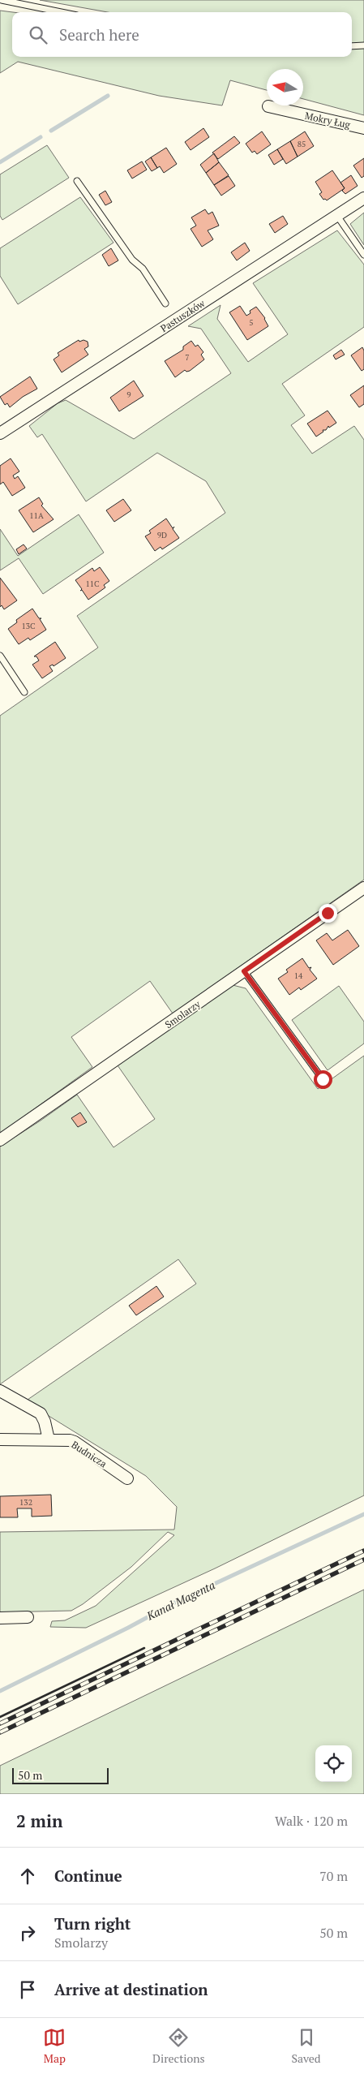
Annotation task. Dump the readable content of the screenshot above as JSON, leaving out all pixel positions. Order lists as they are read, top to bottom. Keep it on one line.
{"streets":{"street":["Mokry Ług","Pastuszków","Smolarzy","Budnicza"]},"water":["Kanał Magenta"],"house_numbers":["85","5","7","9","11A","9D","11C","13C","14","132"],"scale_bar":"50 m","north":"left","page":{"search":"Search here","scale":"50 m","heading":["2 min","Walk · 120 m"],"list":[["Continue","70 m"],["Turn right","Smolarzy","50 m"],"Arrive at destination"],"nav":["Map","Directions","Saved"]}}
